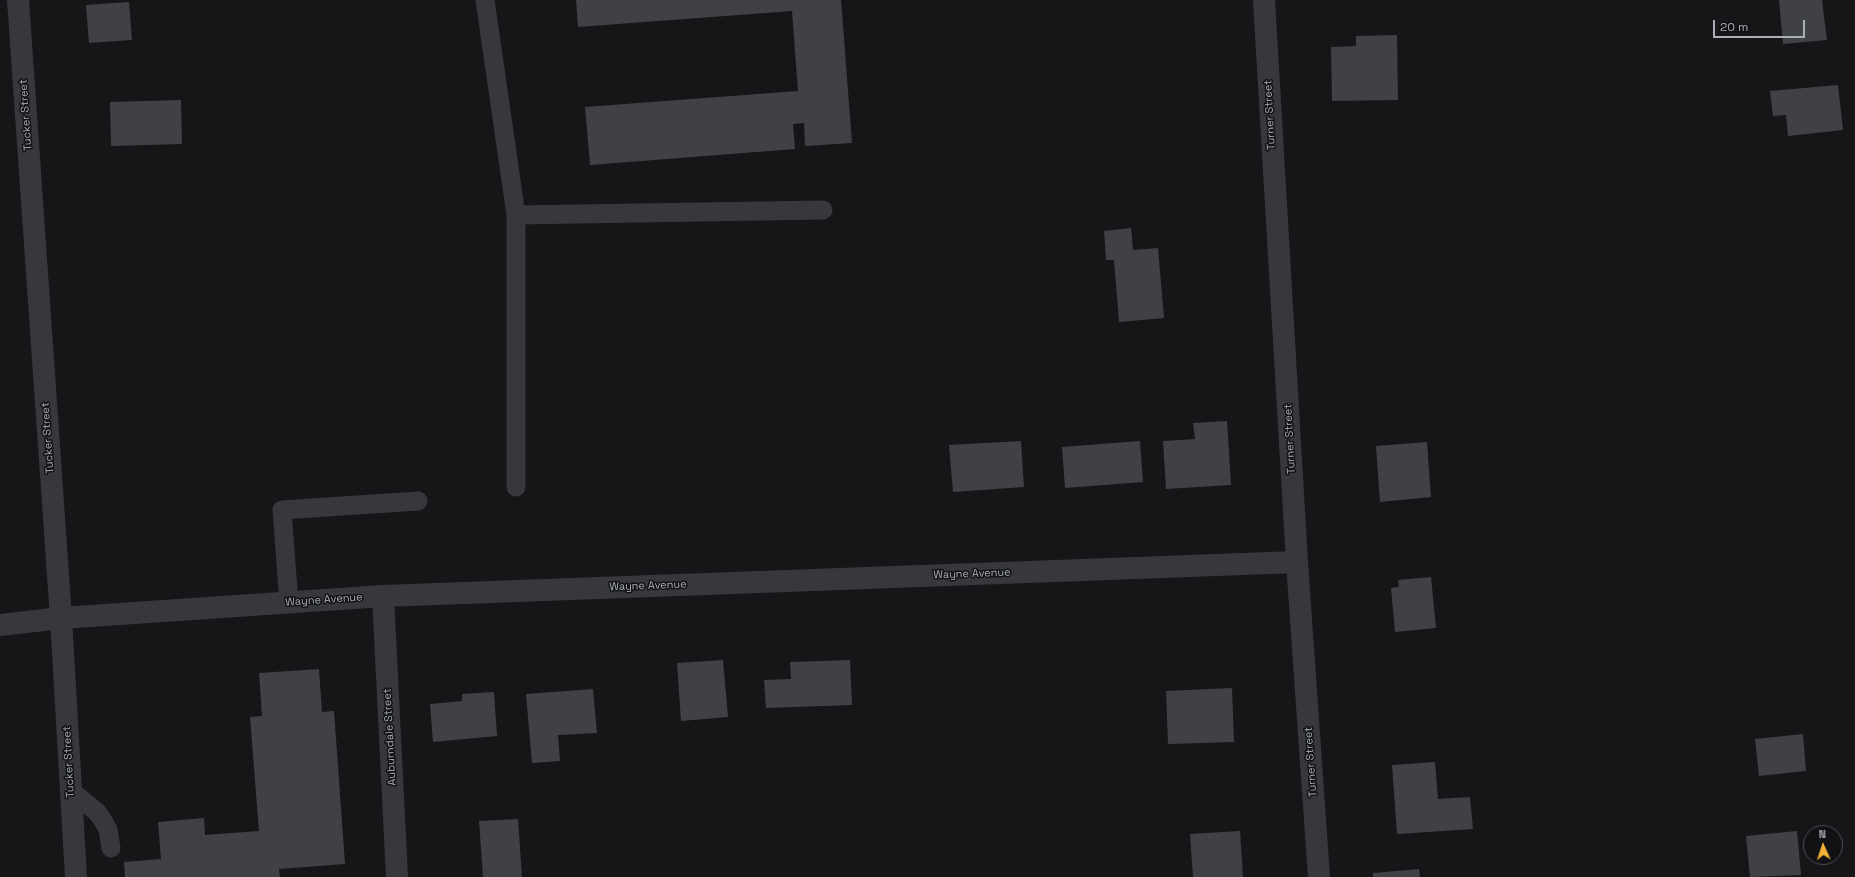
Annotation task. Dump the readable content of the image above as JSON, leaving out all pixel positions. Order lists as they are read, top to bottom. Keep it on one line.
{"streets":{"street":["Tucker Street","Turner Street","Wayne Avenue","Auburndale Street"]},"crossings":[["Tucker Street","Wayne Avenue"],["Turner Street","Wayne Avenue"],["Wayne Avenue","Auburndale Street"]],"scale_bar":"20 m","north":"top"}
